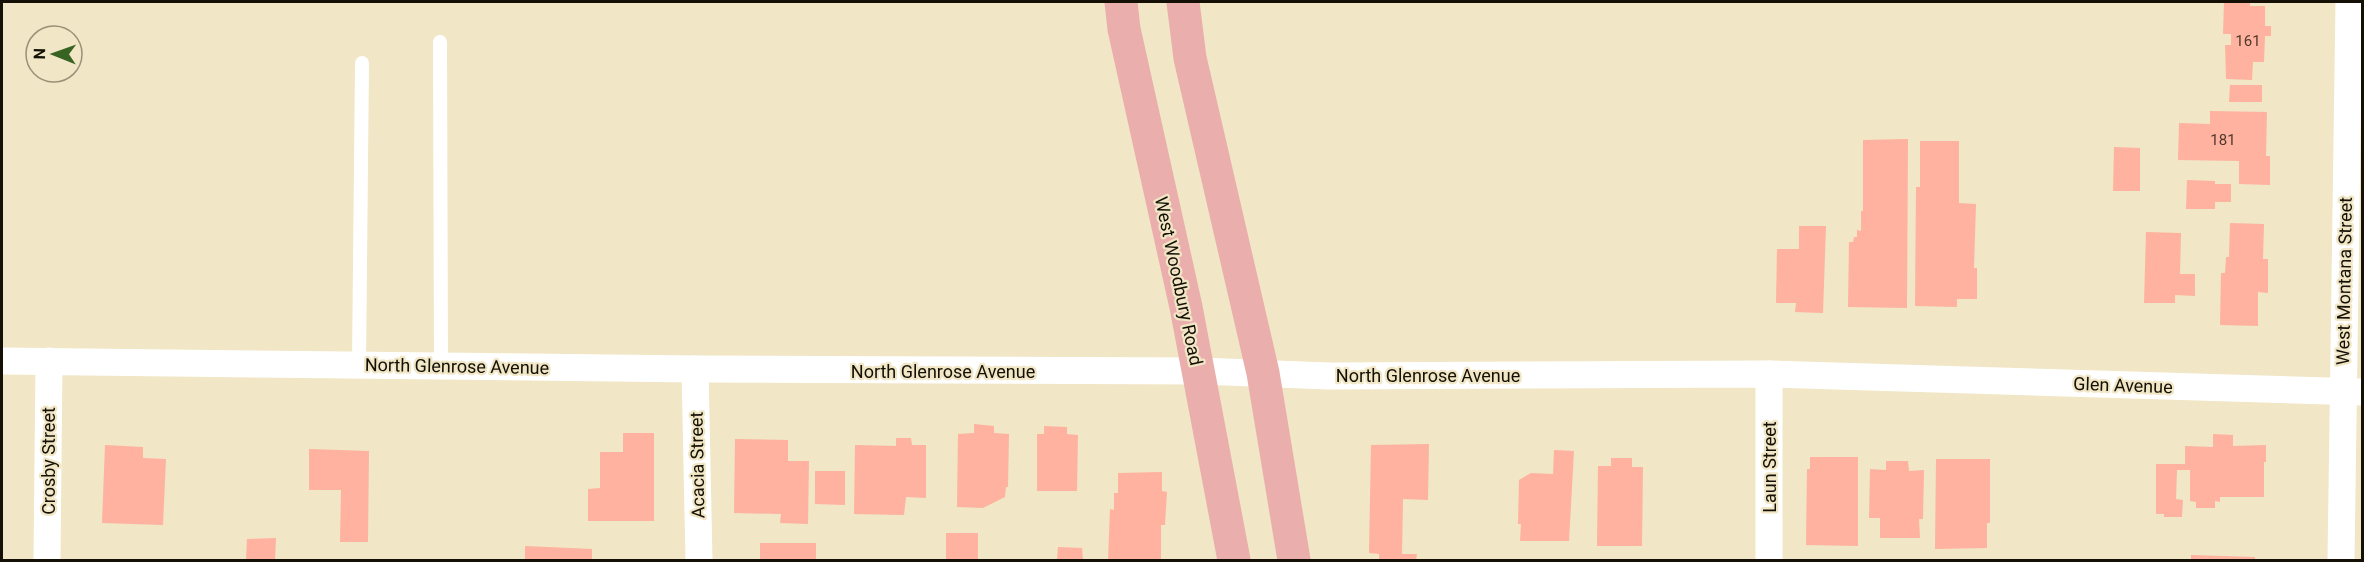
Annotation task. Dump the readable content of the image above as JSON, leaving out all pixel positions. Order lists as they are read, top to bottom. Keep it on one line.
{"streets":{"main road":["West Woodbury Road"],"street":["West Montana Street","North Glenrose Avenue","Glen Avenue","Crosby Street","Acacia Street","Laun Street"]},"crossings":[["West Woodbury Road","North Glenrose Avenue"],["West Montana Street","Glen Avenue"],["North Glenrose Avenue","Glen Avenue"],["North Glenrose Avenue","Crosby Street"],["North Glenrose Avenue","Acacia Street"],["North Glenrose Avenue","Laun Street"]],"house_numbers":["161","181"],"north":"left"}
